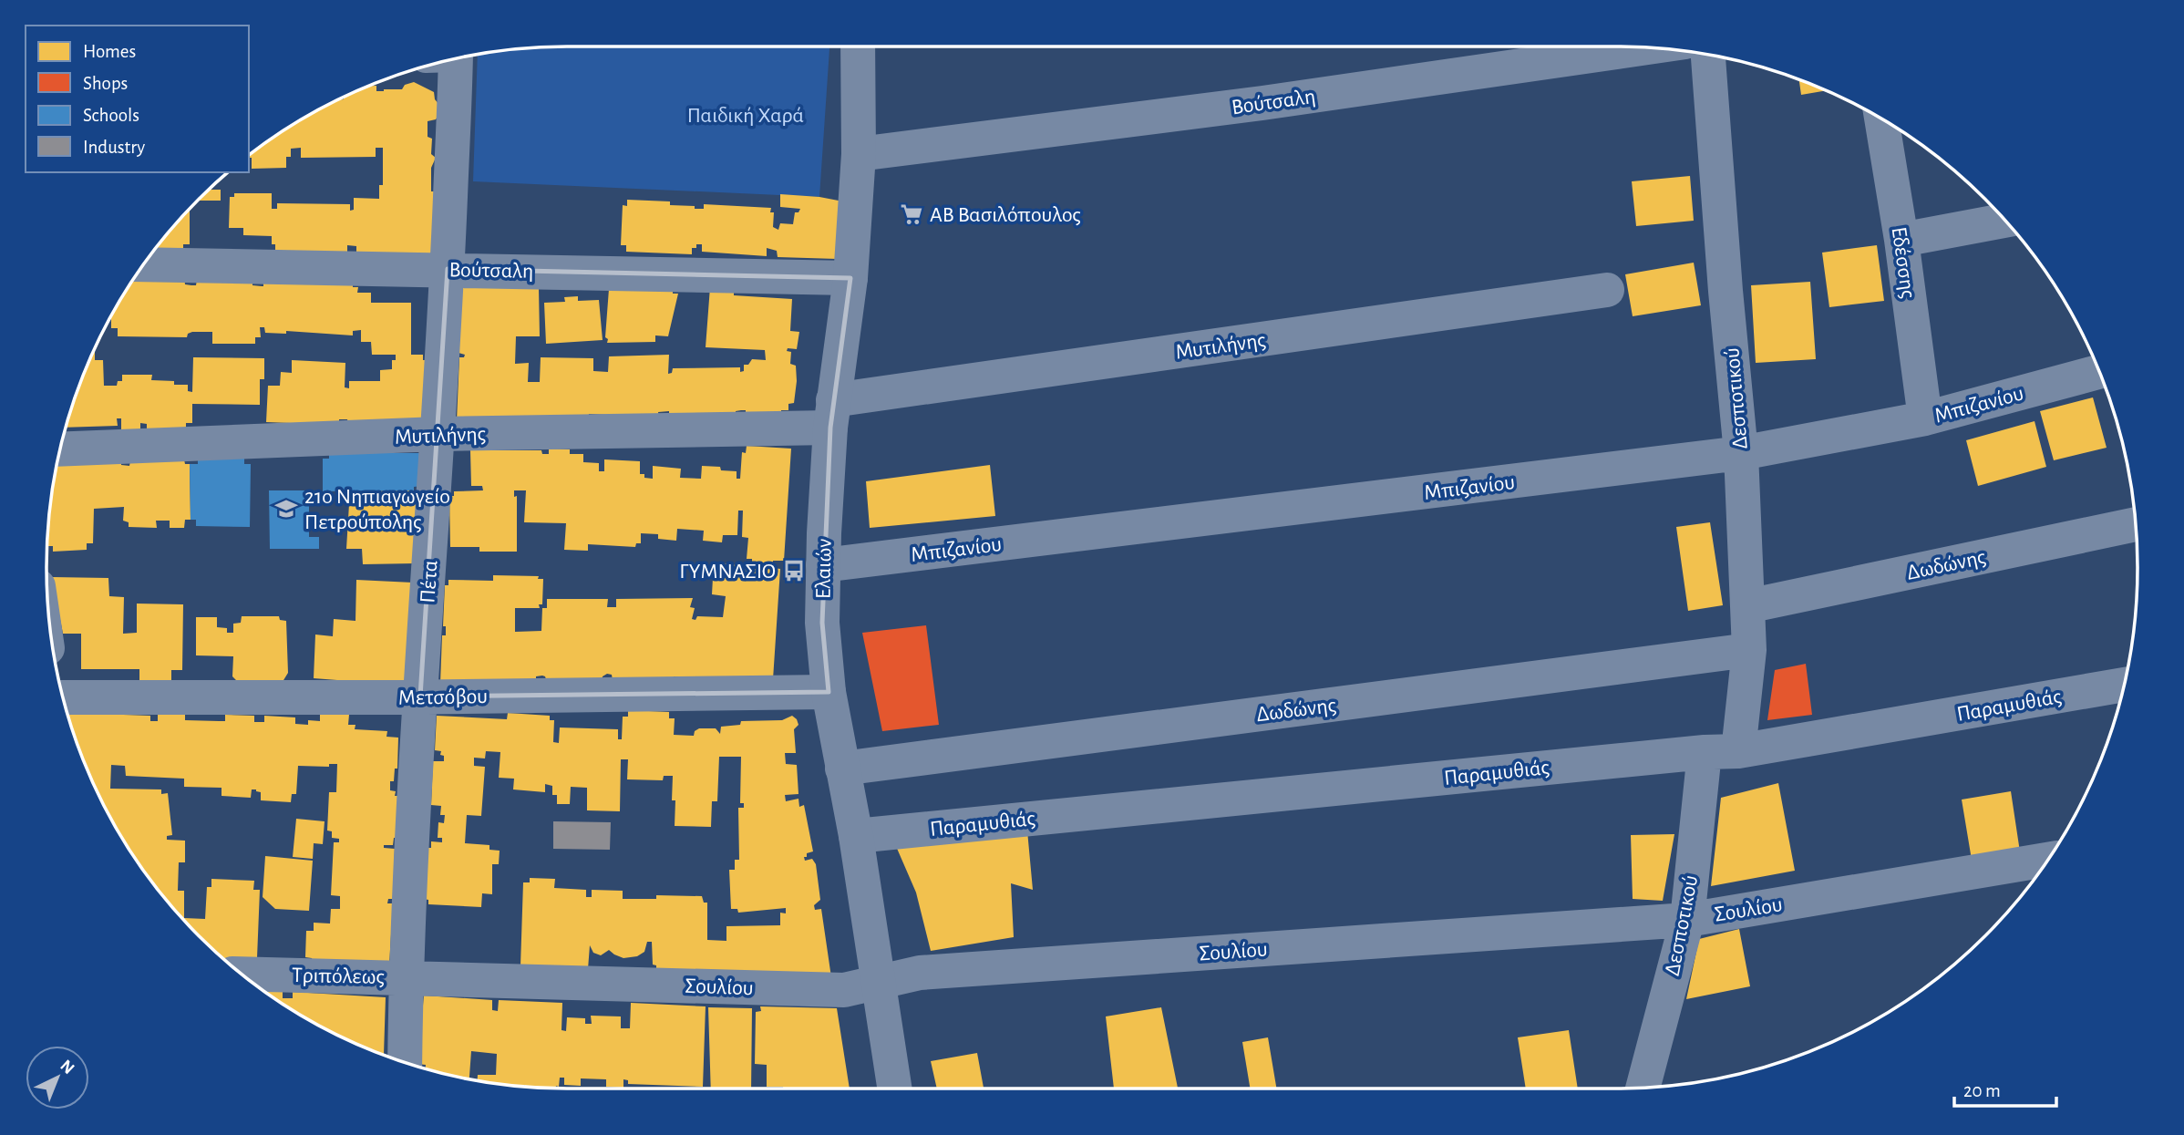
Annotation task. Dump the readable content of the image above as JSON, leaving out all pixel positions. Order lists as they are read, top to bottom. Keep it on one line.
{"streets":{"street":["Βούτσαλη","Εδέσσης","Μυτιλήνης","Δεσποτικού","Μπιζανίου","Δωδώνης","Ελαιών","Πέτα","Μετσόβου","Παραμυθιάς","Σουλίου","Τριπόλεως"]},"crossings":[["Βούτσαλη","Ελαιών"],["Βούτσαλη","Πέτα"],["Εδέσσης","Μπιζανίου"],["Μυτιλήνης","Ελαιών"],["Μυτιλήνης","Πέτα"],["Δεσποτικού","Μπιζανίου"],["Δεσποτικού","Δωδώνης"],["Δεσποτικού","Παραμυθιάς"],["Δεσποτικού","Σουλίου"],["Μπιζανίου","Ελαιών"],["Δωδώνης","Ελαιών"],["Ελαιών","Μετσόβου"],["Ελαιών","Παραμυθιάς"],["Ελαιών","Σουλίου"],["Πέτα","Μετσόβου"],["Πέτα","Σουλίου"],["Πέτα","Τριπόλεως"],["Σουλίου","Τριπόλεως"]],"parks":["Παιδική Χαρά"],"places":{"supermarket":["ΑΒ Βασιλόπουλος"],"school or university":["21ο Νηπιαγωγείο Πετρούπολης"],"bus stop":["ΓΥΜΝΑΣΙΟ"]},"legend":["Homes","Shops","Schools","Industry"],"scale_bar":"20 m","north":"top right"}
